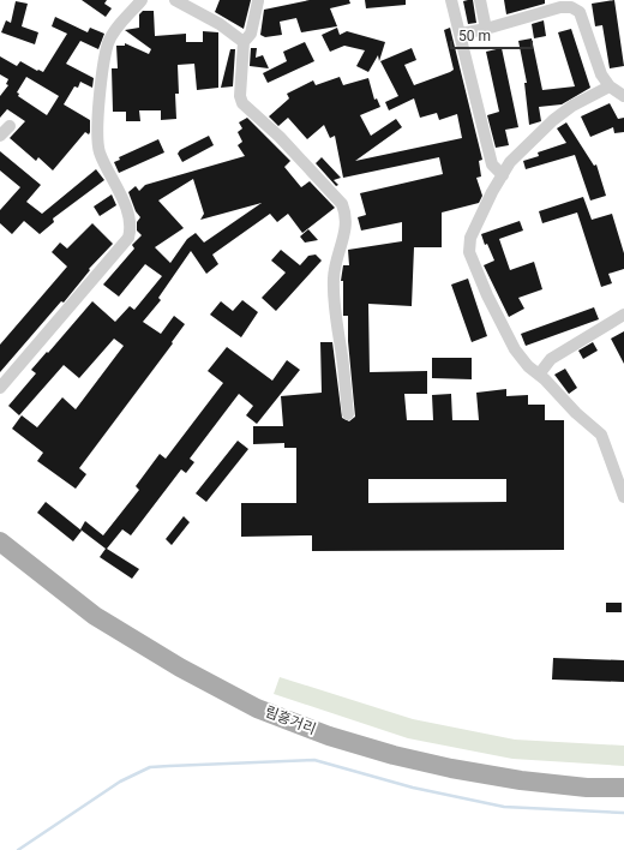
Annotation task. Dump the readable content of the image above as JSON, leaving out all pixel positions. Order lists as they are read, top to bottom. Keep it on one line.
{"streets":{"main road":["림흥거리"]},"scale_bar":"50 m"}
